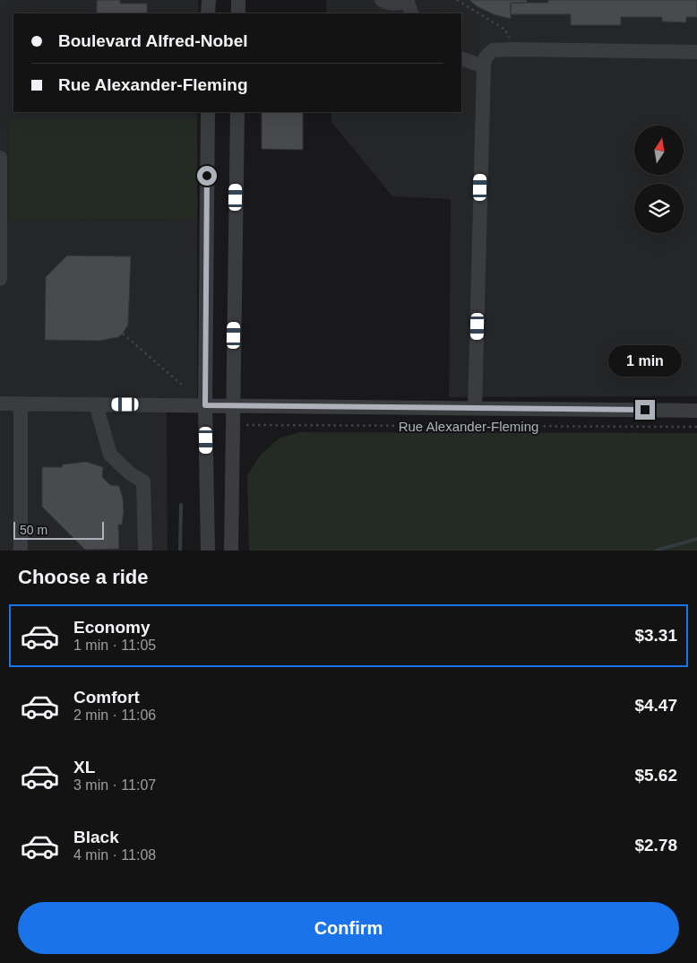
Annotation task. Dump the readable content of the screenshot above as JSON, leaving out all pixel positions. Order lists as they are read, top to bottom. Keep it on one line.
{"streets":{"street":["Rue Alexander-Fleming"]},"scale_bar":"50 m","north":"top","page":{"banner":["Boulevard Alfred-Nobel","Rue Alexander-Fleming"],"bubble":"1 min","scale":"50 m","heading":"Choose a ride","list":[{"name":"Economy","note":"1 min · 11:05","value":"$3.31"},{"name":"Comfort","note":"2 min · 11:06","value":"$4.47"},{"name":"XL","note":"3 min · 11:07","value":"$5.62"},{"name":"Black","note":"4 min · 11:08","value":"$2.78"}],"buttons":"Confirm"}}
